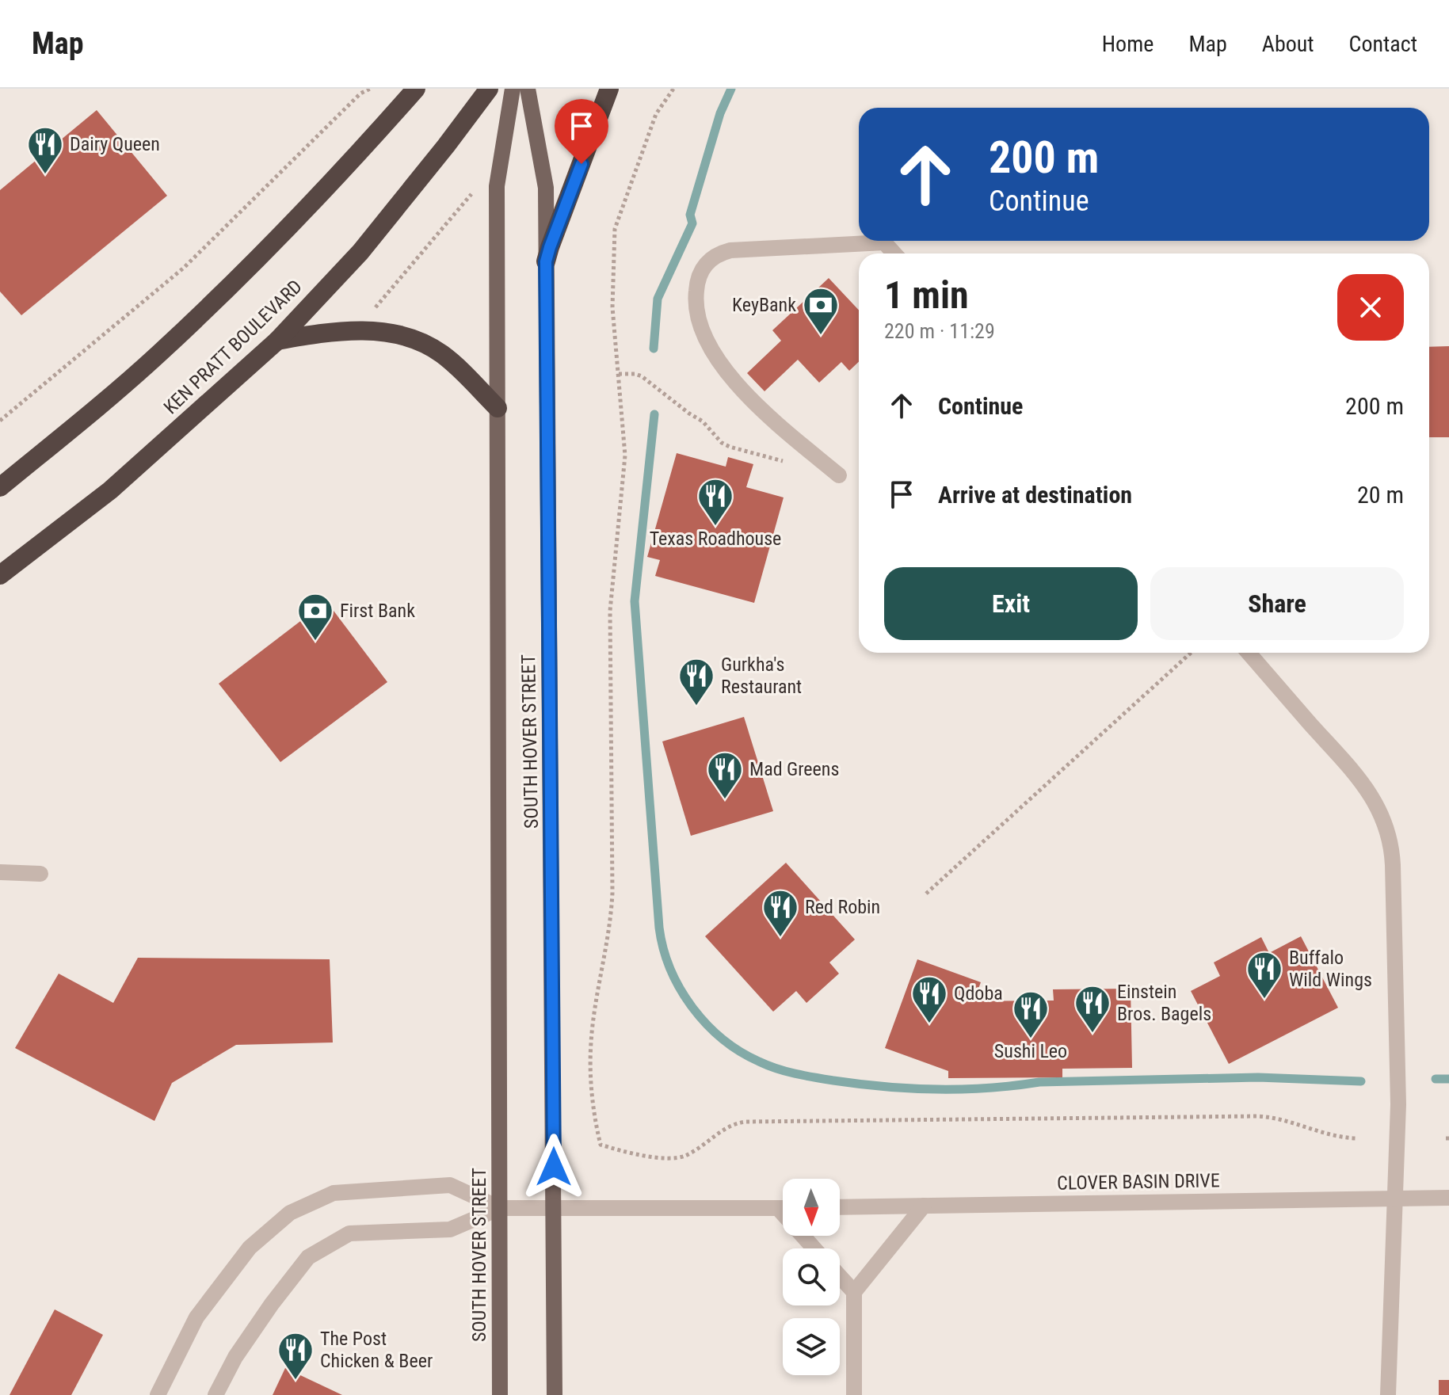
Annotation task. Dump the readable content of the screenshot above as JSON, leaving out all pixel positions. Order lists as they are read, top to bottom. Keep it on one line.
{"streets":{"highway":["KEN PRATT BOULEVARD"],"main road":["SOUTH HOVER STREET"],"street":["CLOVER BASIN DRIVE"]},"places":{"restaurant":["Dairy Queen","Texas Roadhouse","Gurkha's Restaurant","Mad Greens","Red Robin","Buffalo Wild Wings","Qdoba","Einstein Bros. Bagels","Sushi Leo","The Post Chicken & Beer"],"bank":["KeyBank","First Bank"]},"north":"bottom","page":{"header":"Map","nav":["Home","Map","About","Contact"],"turn":["200 m","Continue"],"heading":["1 min","220 m · 11:29"],"list":[{"name":"Continue","value":"200 m"},{"name":"Arrive at destination","value":"20 m"}],"buttons":["Exit","Share"]}}
